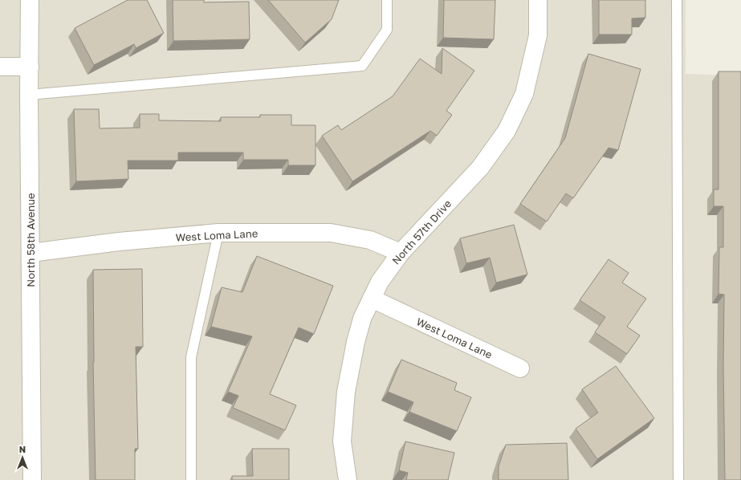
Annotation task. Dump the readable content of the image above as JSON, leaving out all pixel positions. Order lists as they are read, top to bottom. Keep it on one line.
{"streets":{"street":["North 57th Drive","West Loma Lane","North 58th Avenue"]},"crossings":[["North 57th Drive","West Loma Lane"],["West Loma Lane","North 58th Avenue"]],"north":"top"}
